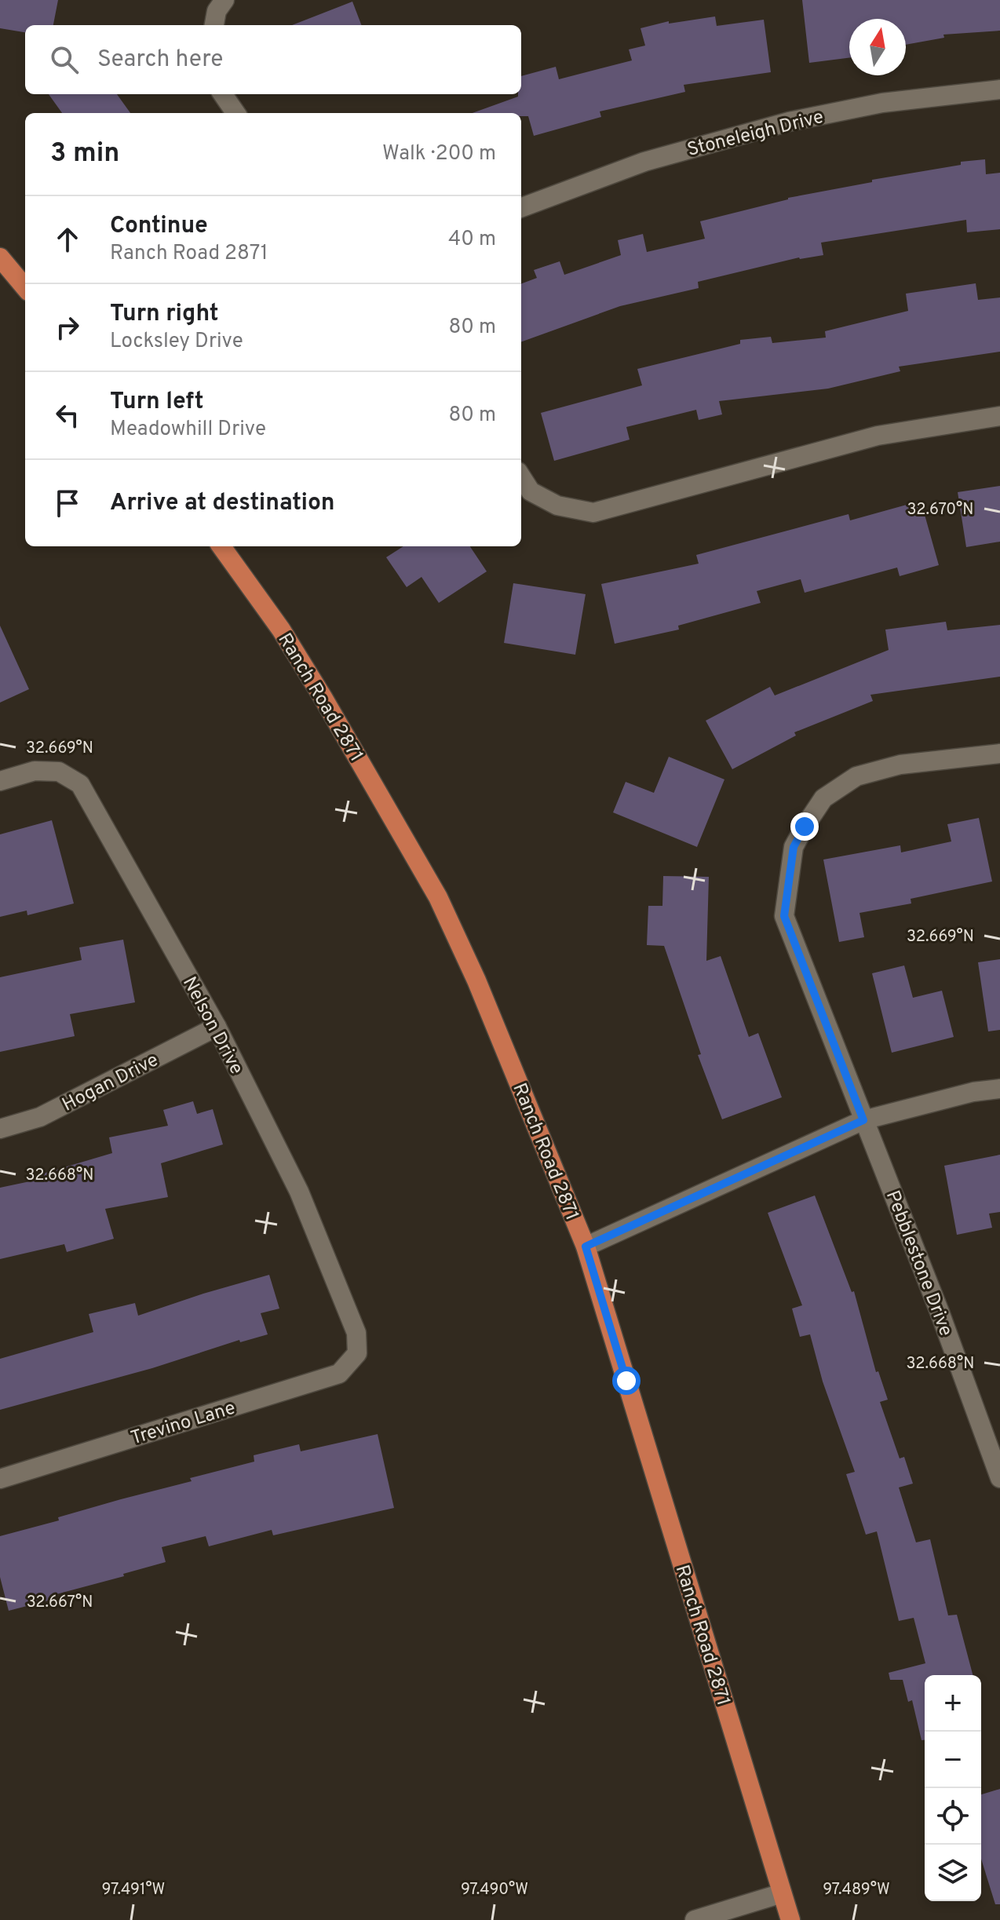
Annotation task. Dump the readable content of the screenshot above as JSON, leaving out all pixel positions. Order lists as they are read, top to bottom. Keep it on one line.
{"streets":{"main road":["Ranch Road 2871"],"street":["Stoneleigh Drive","Nelson Drive","Hogan Drive","Pebblestone Drive","Trevino Lane"]},"crossings":[["Nelson Drive","Hogan Drive"],["Nelson Drive","Trevino Lane"]],"north":"top","page":{"search":"Search here","heading":["3 min","Walk · 200 m"],"list":[["Continue","Ranch Road 2871","40 m"],["Turn right","Locksley Drive","80 m"],["Turn left","Meadowhill Drive","80 m"],"Arrive at destination"],"map_buttons":["+","−"]},"coordinates":["32.670°N","32.669°N","32.668°N","32.667°N","97.491°W","97.490°W","97.489°W"]}
